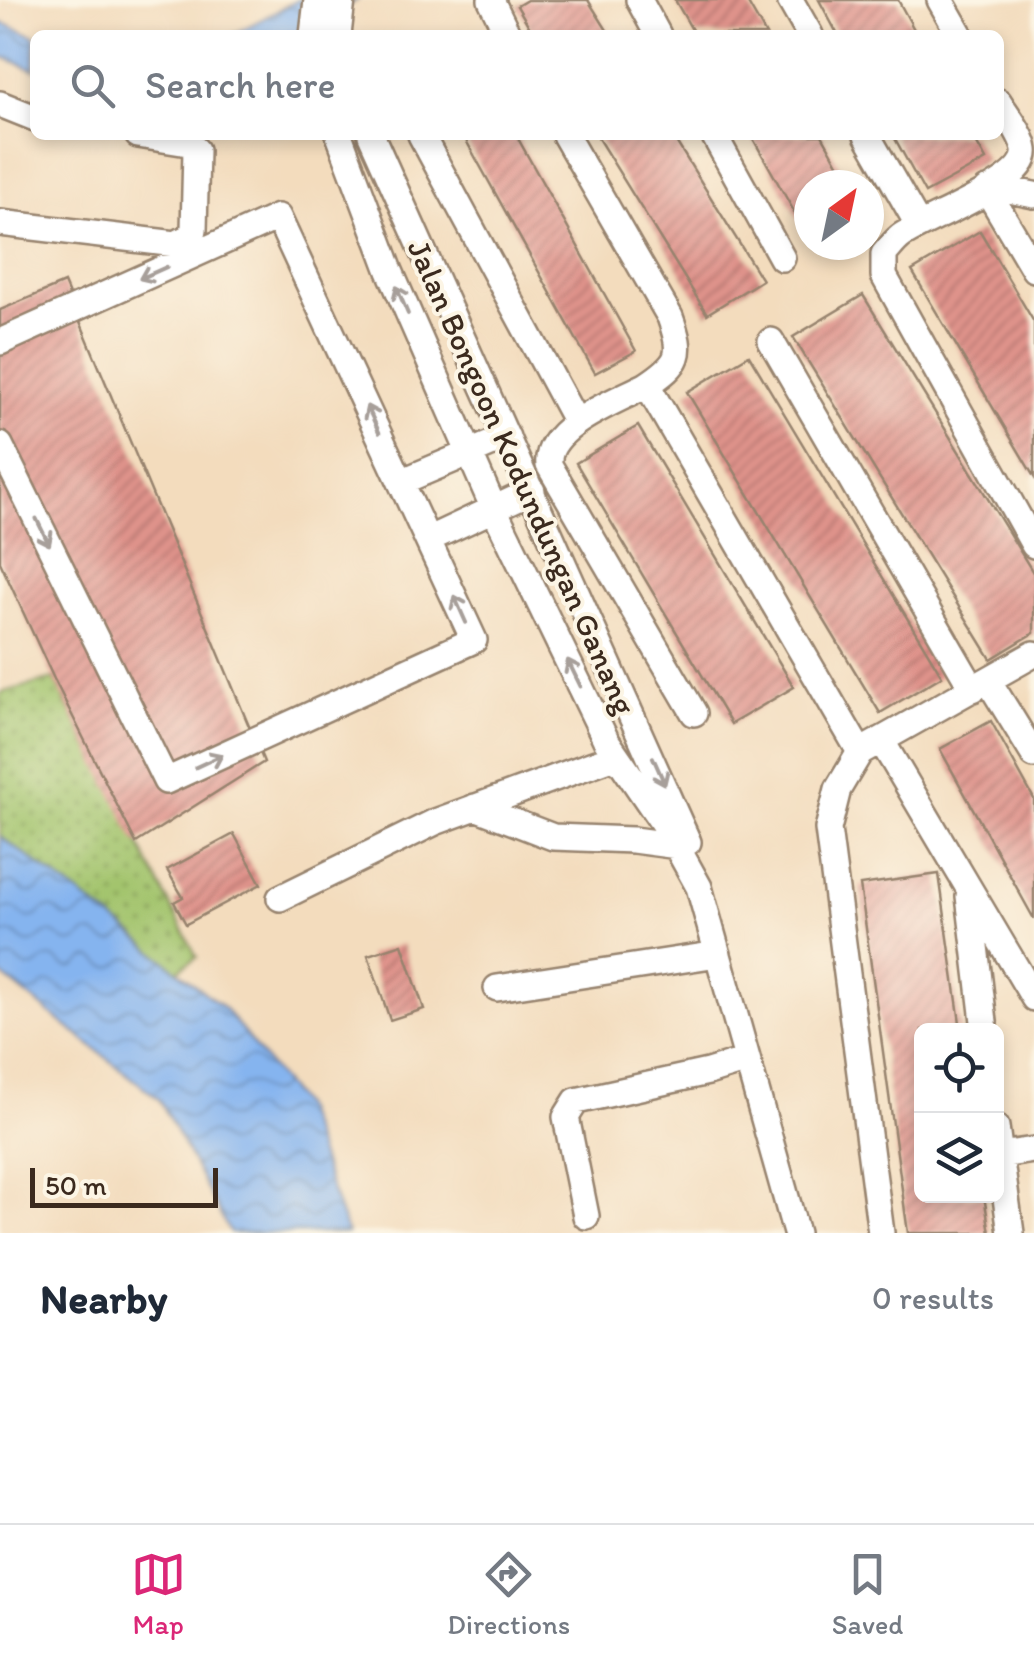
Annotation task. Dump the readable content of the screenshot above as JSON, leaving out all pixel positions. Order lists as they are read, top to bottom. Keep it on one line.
{"streets":{"street":["Jalan Bongoon Kodundungan Ganang"]},"scale_bar":"50 m","north":"top right","page":{"search":"Search here","scale":"50 m","heading":["Nearby","0 results"],"nav":["Map","Directions","Saved"]}}
